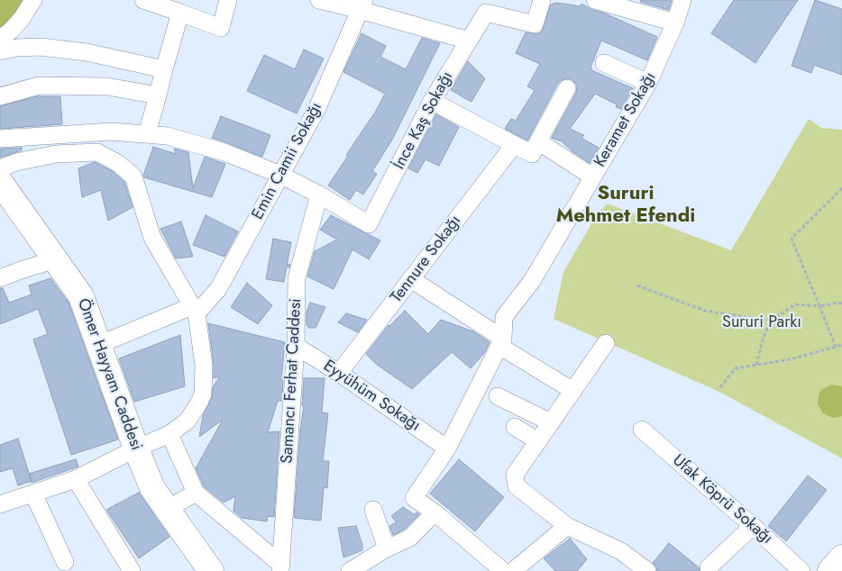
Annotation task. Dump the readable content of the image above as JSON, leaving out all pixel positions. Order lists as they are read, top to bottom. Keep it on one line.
{"streets":{"street":["Keramet Sokağı","İnce Kaş Sokağı","Emin Camii Sokağı","Tennure Sokağı","Ömer Hayyam Caddesi","Samancı Ferhat Caddesi","Eyyühüm Sokağı","Ufak Köprü Sokağı"]},"crossings":[["Keramet Sokağı","Eyyühüm Sokağı"],["İnce Kaş Sokağı","Samancı Ferhat Caddesi"],["Tennure Sokağı","Eyyühüm Sokağı"],["Samancı Ferhat Caddesi","Eyyühüm Sokağı"]],"districts":["Sururi Mehmet Efendi"],"parks":["Sururi Parkı"]}
